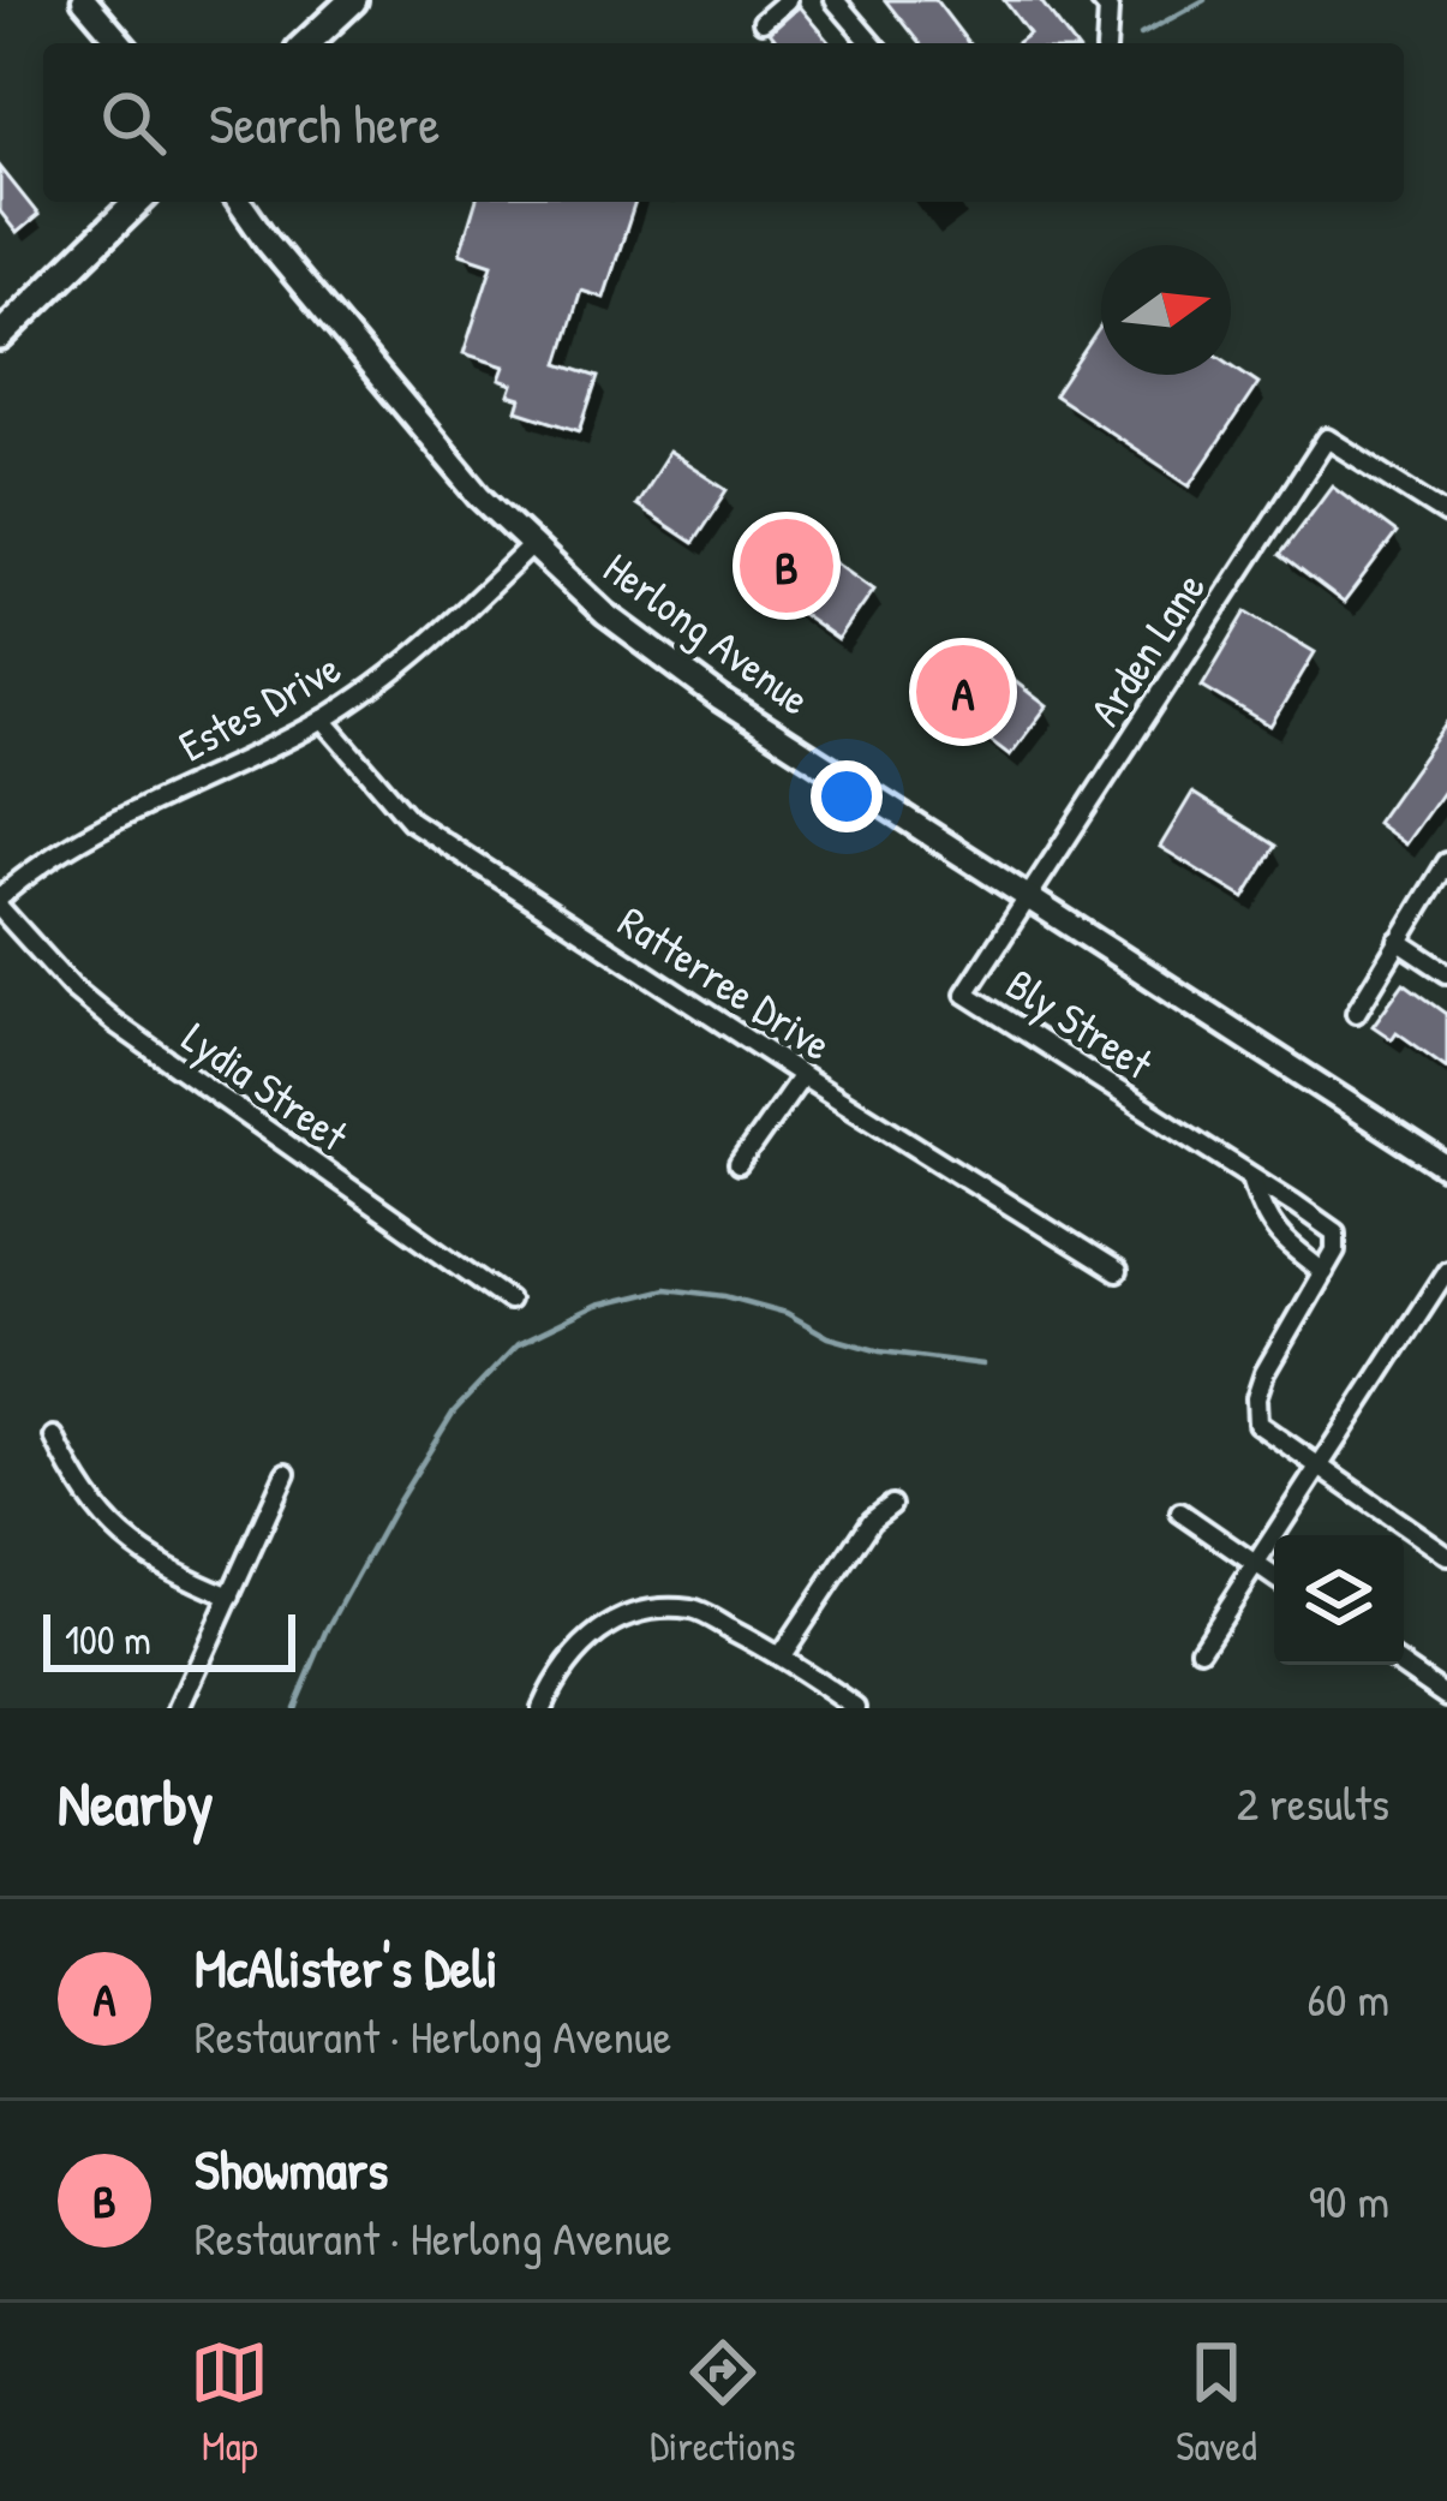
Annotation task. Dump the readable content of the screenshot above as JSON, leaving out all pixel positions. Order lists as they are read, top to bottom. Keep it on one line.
{"streets":{"street":["Herlong Avenue","Arden Lane","Estes Drive","Ratterree Drive","Bly Street","Lydia Street"]},"crossings":[["Herlong Avenue","Arden Lane"],["Herlong Avenue","Estes Drive"],["Herlong Avenue","Bly Street"],["Arden Lane","Bly Street"],["Estes Drive","Ratterree Drive"],["Estes Drive","Lydia Street"]],"scale_bar":"100 m","north":"right","page":{"search":"Search here","pins":["B","A"],"scale":"100 m","heading":["Nearby","2 results"],"list":[{"mark":"A","name":"McAlister's Deli","note":"Restaurant · Herlong Avenue","value":"60 m"},{"mark":"B","name":"Showmars","note":"Restaurant · Herlong Avenue","value":"90 m"}],"nav":["Map","Directions","Saved"]}}
